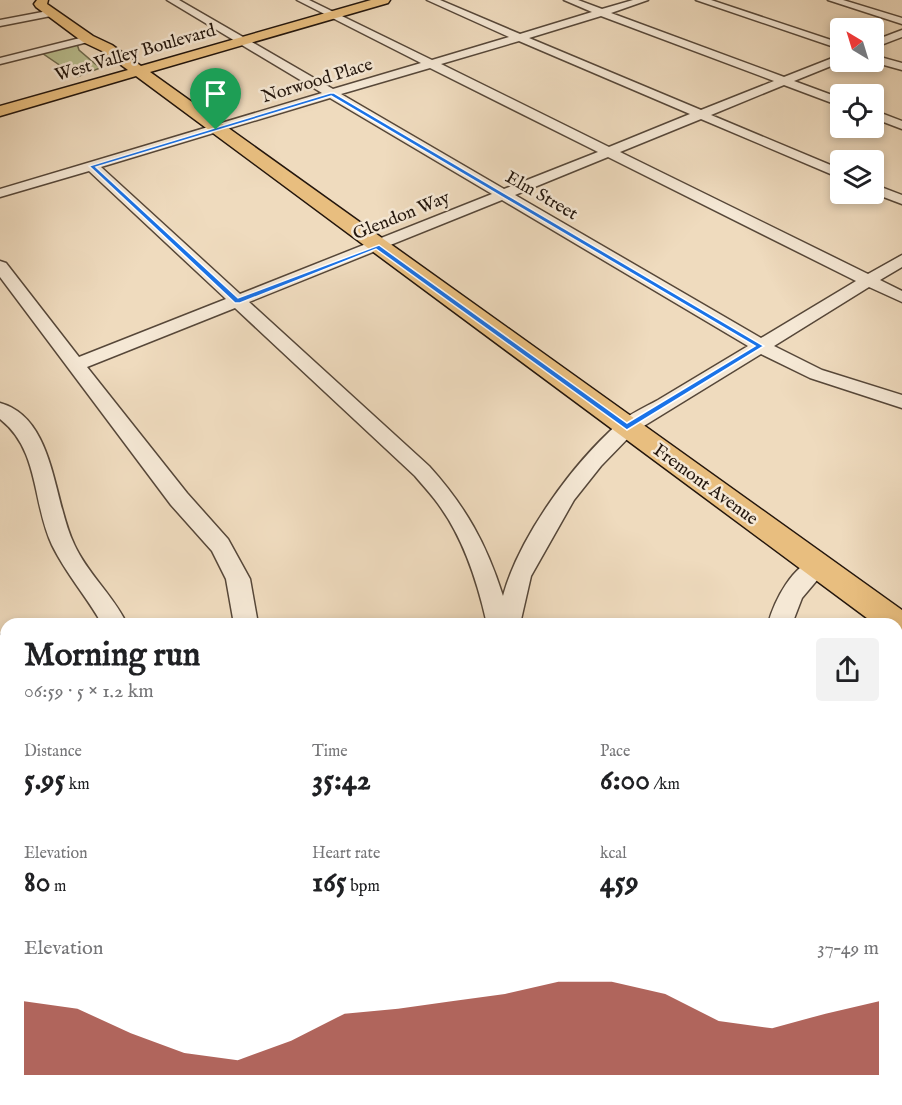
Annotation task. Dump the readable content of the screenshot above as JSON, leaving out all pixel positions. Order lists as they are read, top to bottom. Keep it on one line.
{"streets":{"main road":["West Valley Boulevard","Fremont Avenue"],"street":["Norwood Place","Elm Street","Glendon Way"]},"crossings":[["West Valley Boulevard","Elm Street"],["West Valley Boulevard","Fremont Avenue"],["Norwood Place","Elm Street"],["Norwood Place","Fremont Avenue"],["Elm Street","Glendon Way"],["Glendon Way","Fremont Avenue"]],"north":"top left","page":{"heading":["Morning run","06:59 · 5 × 1.2 km"],"stats":[["Distance","5.95 km"],["Time","35:42"],["Pace","6:00 /km"],["Elevation","80 m"],["Heart rate","165 bpm"],["kcal","459"]],"chart":["Elevation","37–49 m"]}}
